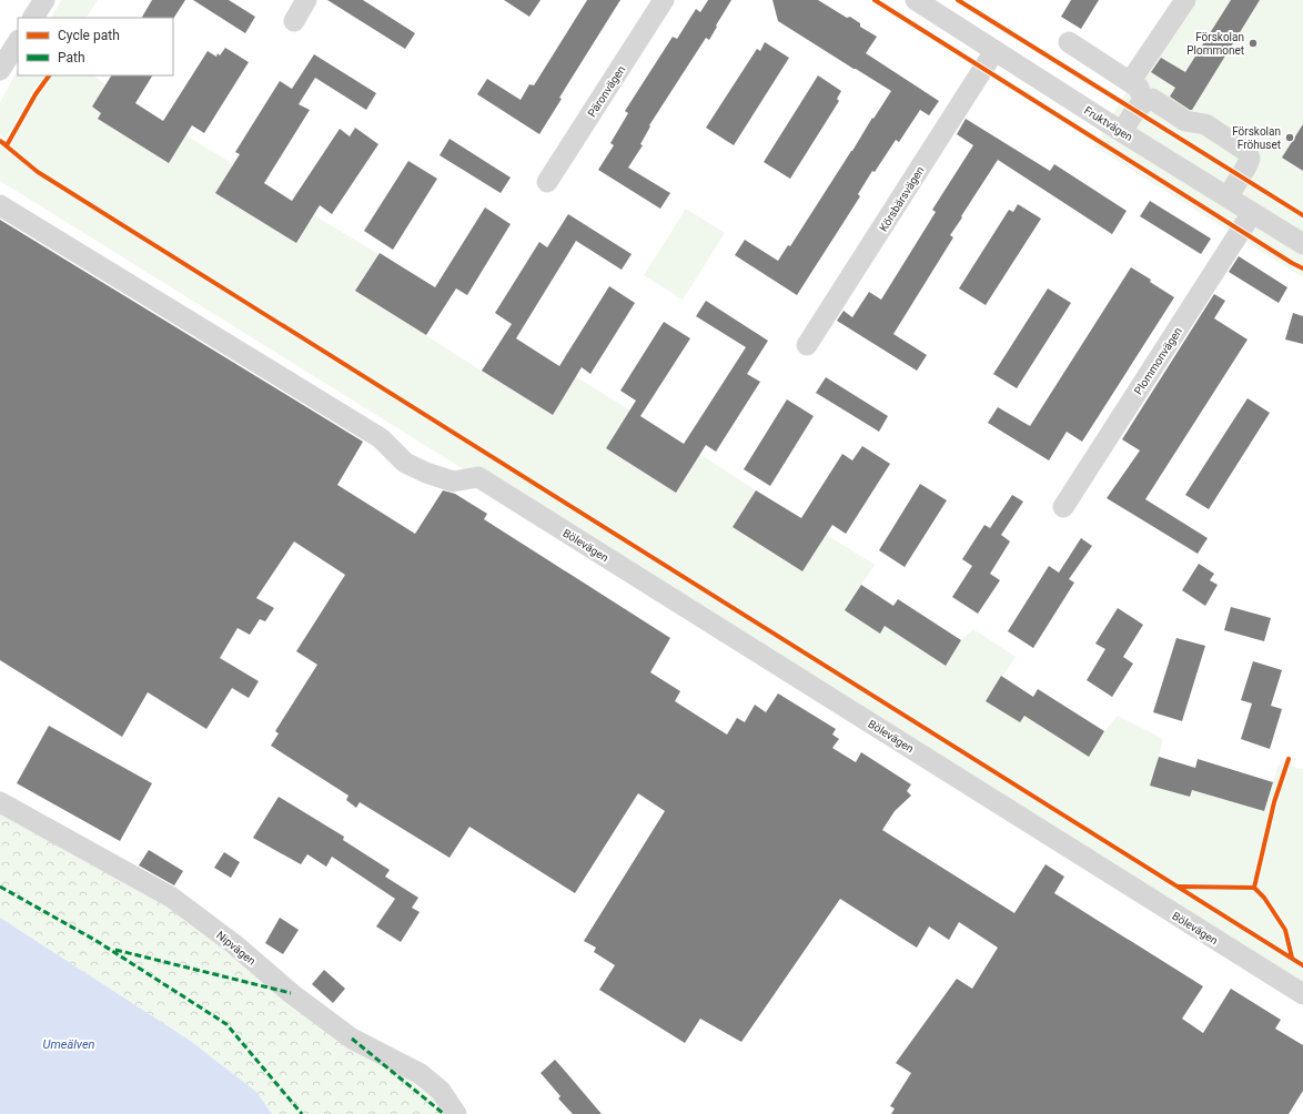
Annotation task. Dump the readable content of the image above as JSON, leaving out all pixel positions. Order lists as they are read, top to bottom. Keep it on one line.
{"streets":{"street":["Päronvägen","Fruktvägen","Körsbärsvägen","Plommonvägen","Bölevägen","Nipvägen"]},"crossings":[["Fruktvägen","Körsbärsvägen"],["Fruktvägen","Plommonvägen"]],"water":["Umeälven"],"places":["Förskolan Plommonet","Förskolan Fröhuset"],"legend":["Cycle path","Path"]}
